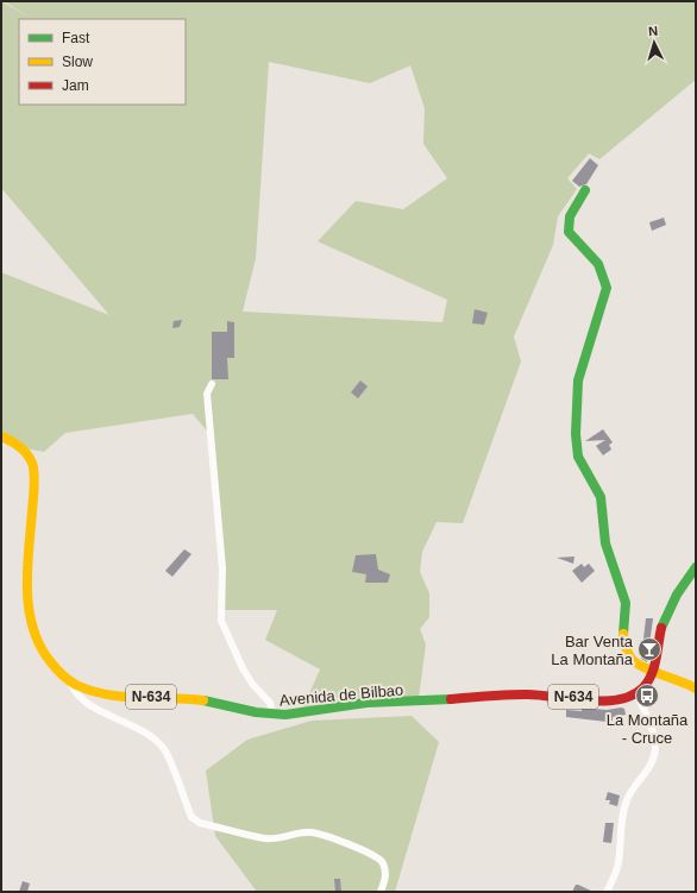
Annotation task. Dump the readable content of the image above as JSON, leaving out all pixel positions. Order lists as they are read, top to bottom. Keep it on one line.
{"streets":{"main road":["Avenida de Bilbao","N-634"]},"places":{"bar":["Bar Venta La Montaña"],"bus stop":["La Montaña - Cruce"]},"legend":["Fast","Slow","Jam"],"north":"top"}
